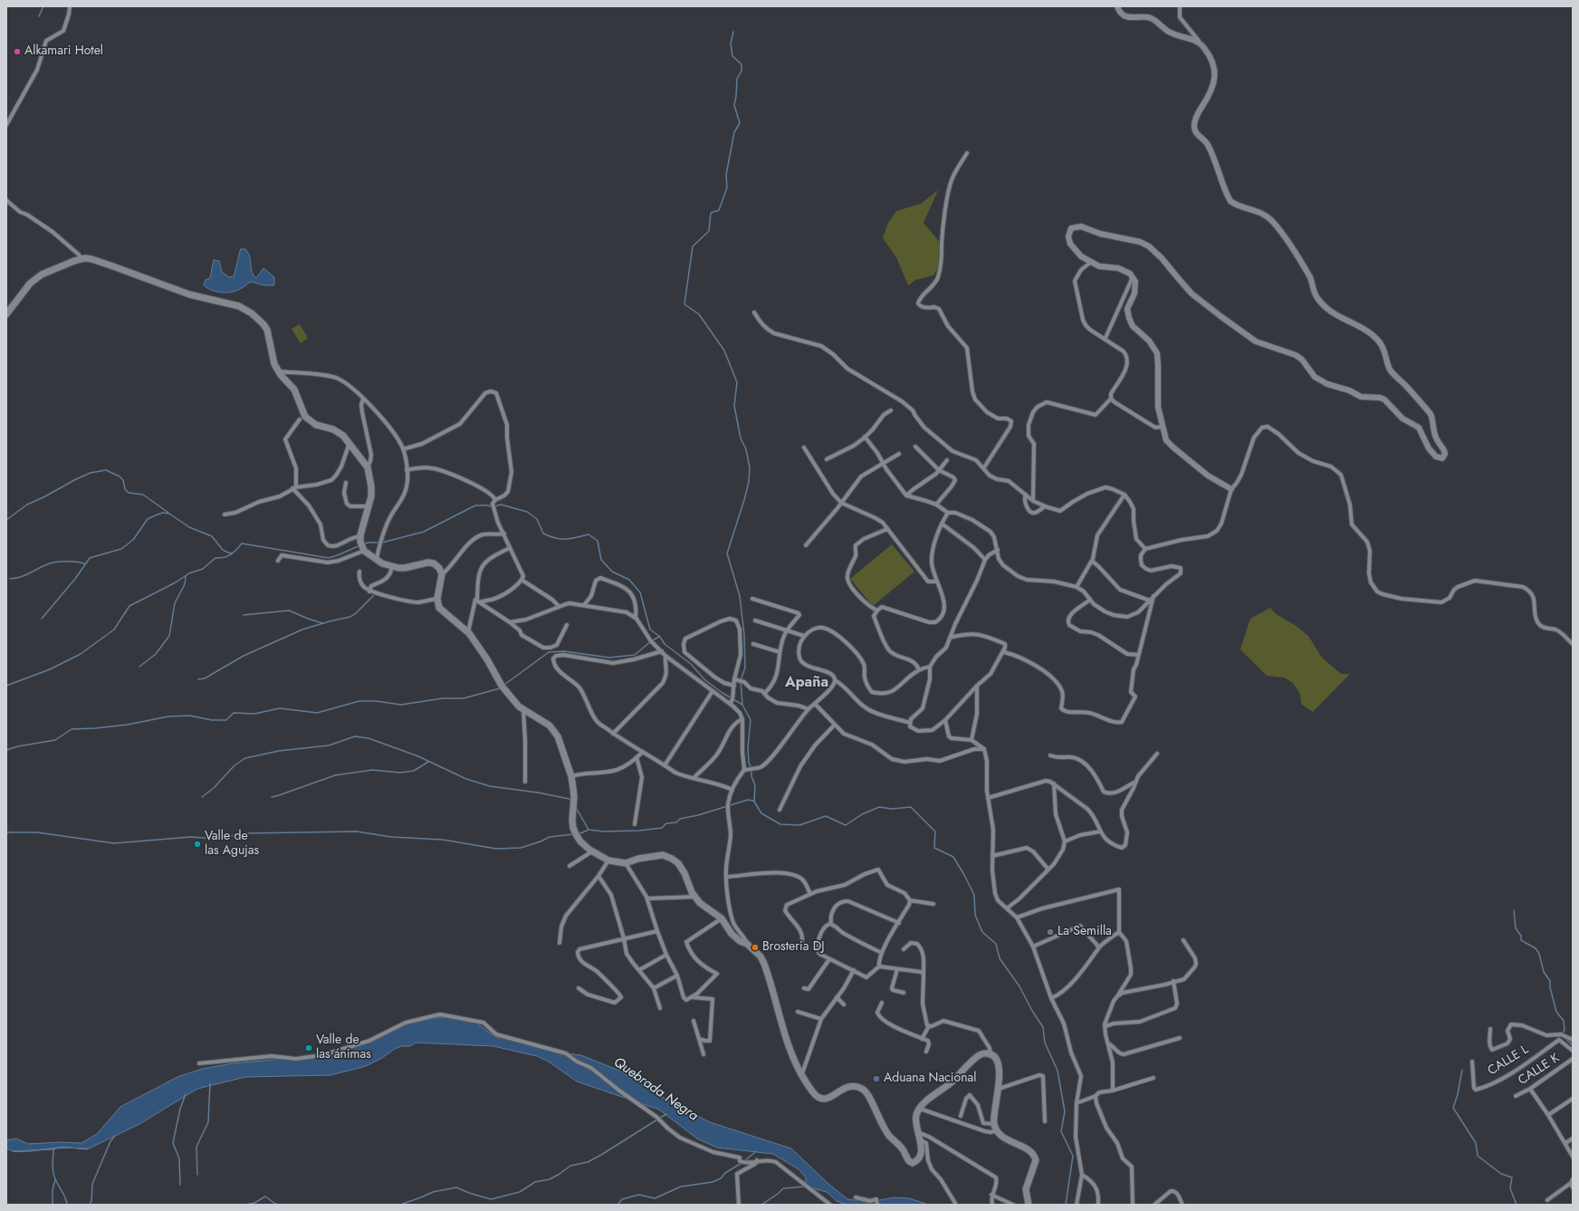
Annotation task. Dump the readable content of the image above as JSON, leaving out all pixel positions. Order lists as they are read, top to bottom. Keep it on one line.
{"streets":{"street":["CALLE L","CALLE K"]},"districts":["Apaña"],"water":["Quebrada Negra"],"places":["Alkamari Hotel","Valle de las Agujas","La Semilla","Brosteria DJ","Valle de las ánimas","Aduana Nacional"]}
